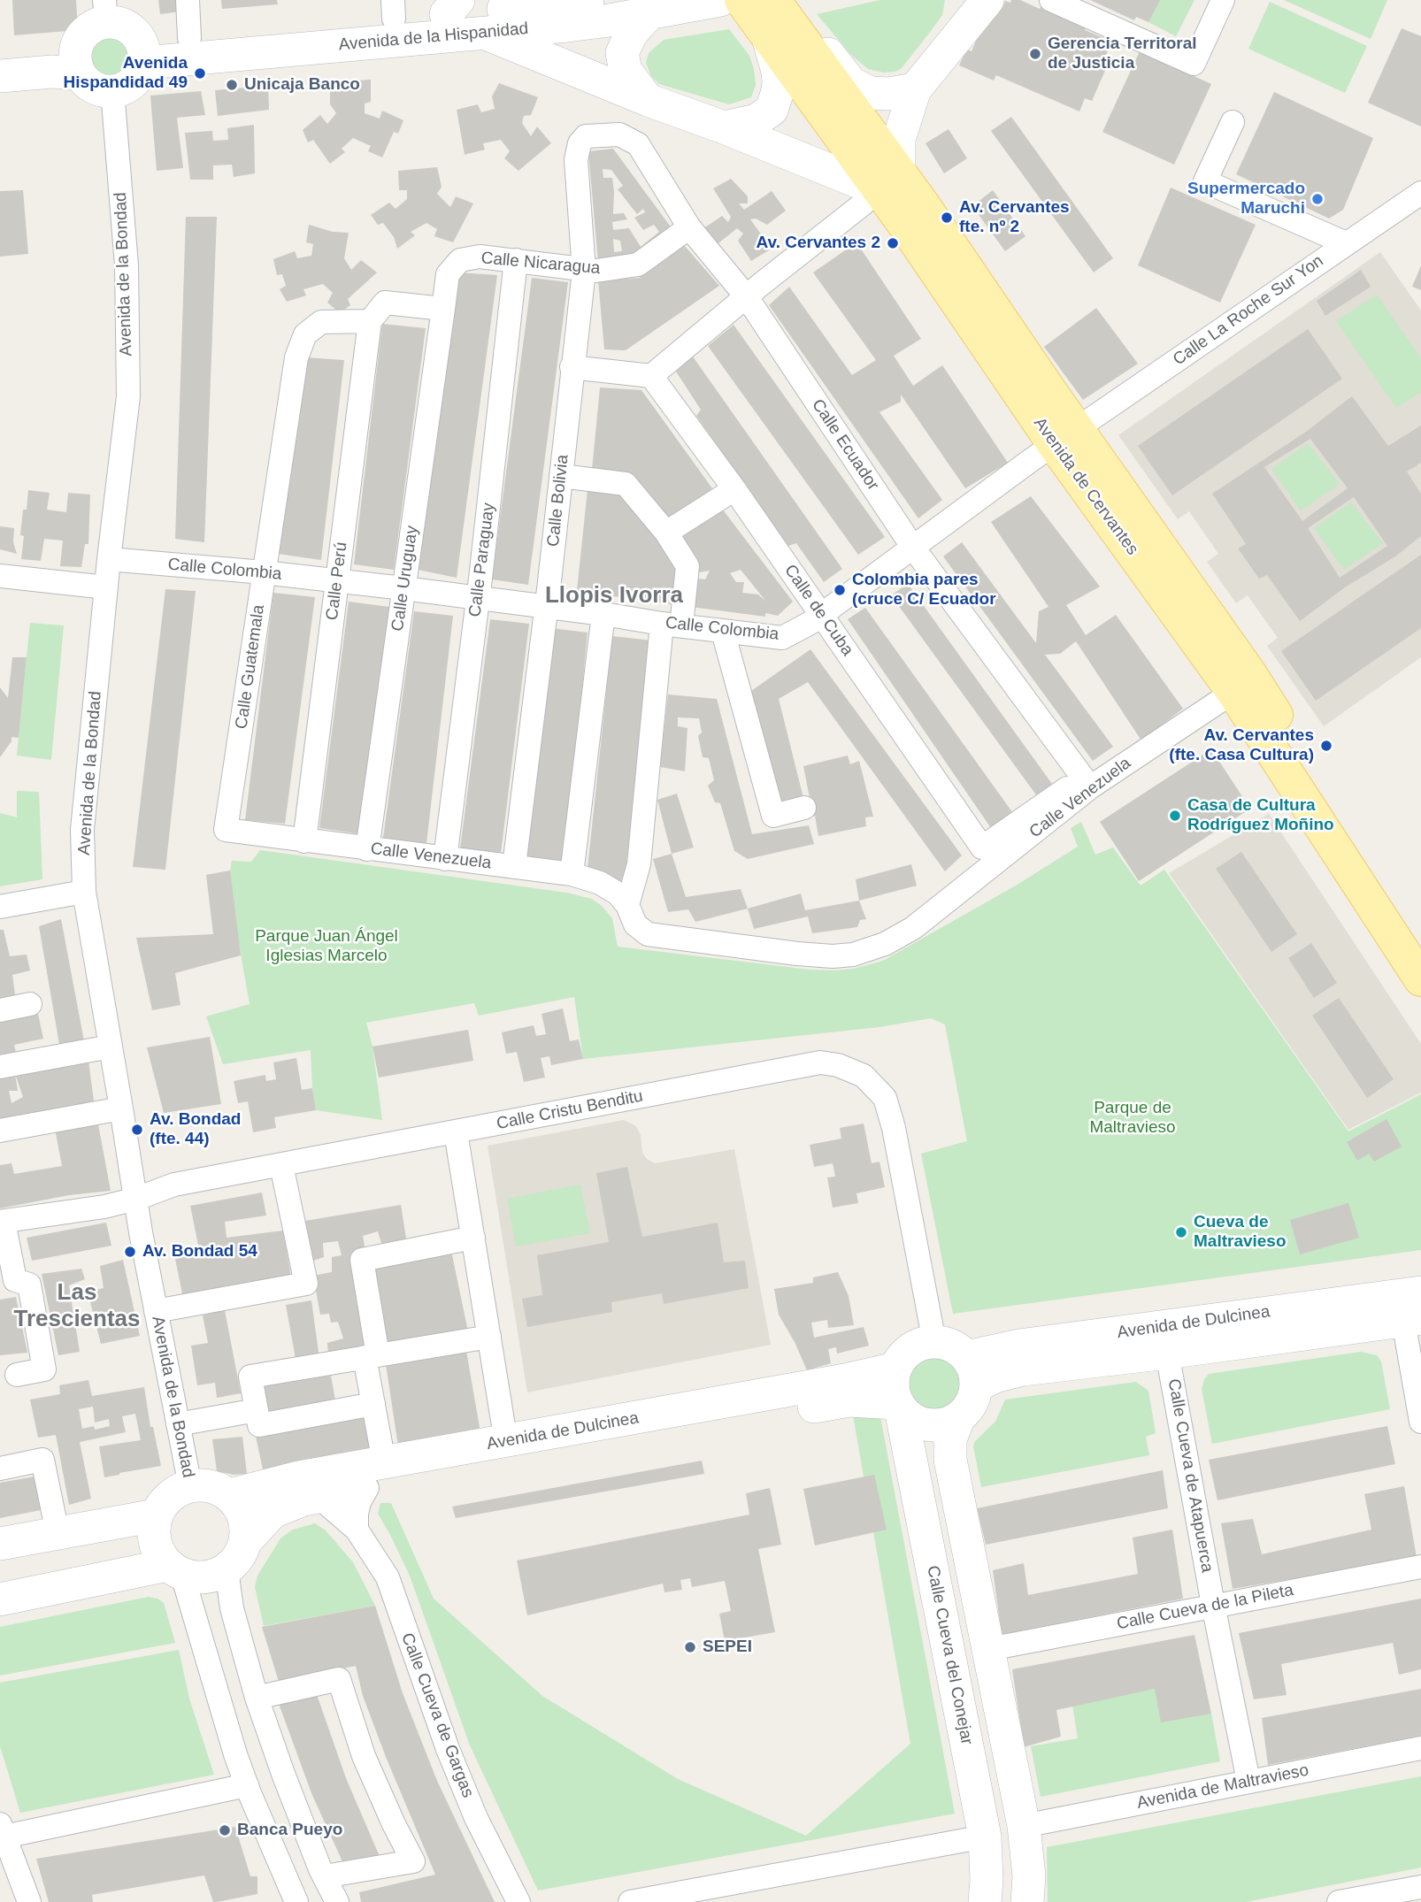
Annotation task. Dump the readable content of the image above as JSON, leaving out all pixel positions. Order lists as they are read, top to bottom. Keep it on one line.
{"streets":{"main road":["Avenida de la Hispanidad","Avenida de Cervantes","Avenida de Dulcinea","Calle Cueva del Conejar","Avenida de Maltravieso"],"street":["Calle Nicaragua","Avenida de la Bondad","Calle La Roche Sur Yon","Calle Ecuador","Calle Bolivia","Calle Paraguay","Calle Colombia","Calle Uruguay","Calle Perú","Calle de Cuba","Calle Guatemala","Calle Venezuela","Calle Cristu Benditu","Calle Cueva de Atapuerca","Calle Cueva de la Pileta","Calle Cueva de Gargas"]},"crossings":[["Avenida de la Hispanidad","Avenida de la Bondad"],["Calle Nicaragua","Calle Ecuador"],["Calle Nicaragua","Calle Bolivia"],["Calle Nicaragua","Calle Paraguay"],["Calle Nicaragua","Calle Uruguay"],["Avenida de la Bondad","Calle Colombia"],["Avenida de la Bondad","Calle Cristu Benditu"],["Avenida de la Bondad","Avenida de Dulcinea"],["Calle La Roche Sur Yon","Avenida de Cervantes"],["Calle La Roche Sur Yon","Calle Colombia"],["Calle Ecuador","Calle Bolivia"],["Calle Ecuador","Calle Colombia"],["Calle Ecuador","Calle de Cuba"],["Calle Ecuador","Calle Venezuela"],["Avenida de Cervantes","Calle Colombia"],["Avenida de Cervantes","Calle Venezuela"],["Calle Bolivia","Calle Colombia"],["Calle Bolivia","Calle Venezuela"],["Calle Paraguay","Calle Colombia"],["Calle Paraguay","Calle Venezuela"],["Calle Colombia","Calle Uruguay"],["Calle Colombia","Calle Perú"],["Calle Colombia","Calle de Cuba"],["Calle Colombia","Calle Guatemala"],["Calle Uruguay","Calle Venezuela"],["Calle Perú","Calle Guatemala"],["Calle Perú","Calle Venezuela"],["Calle de Cuba","Calle Venezuela"],["Calle Guatemala","Calle Venezuela"],["Calle Cristu Benditu","Avenida de Dulcinea"],["Calle Cristu Benditu","Calle Cueva del Conejar"],["Avenida de Dulcinea","Calle Cueva de Atapuerca"],["Avenida de Dulcinea","Calle Cueva del Conejar"],["Avenida de Dulcinea","Calle Cueva de Gargas"],["Calle Cueva de Atapuerca","Calle Cueva de la Pileta"],["Calle Cueva de Atapuerca","Avenida de Maltravieso"],["Calle Cueva del Conejar","Avenida de Maltravieso"]],"districts":["Llopis Ivorra","Las Trescientas"],"parks":["Parque Juan Ángel Iglesias Marcelo","Parque de Maltravieso"],"places":["Gerencia Territoral de Justicia","Avenida Hispandidad 49","Unicaja Banco","Supermercado Maruchi","Av. Cervantes fte. nº 2","Av. Cervantes 2","Colombia pares (cruce C/ Ecuador","Av. Cervantes (fte. Casa Cultura)","Casa de Cultura Rodríguez Moñino","Av. Bondad (fte. 44)","Cueva de Maltravieso","Av. Bondad 54","SEPEI","Banca Pueyo"]}
